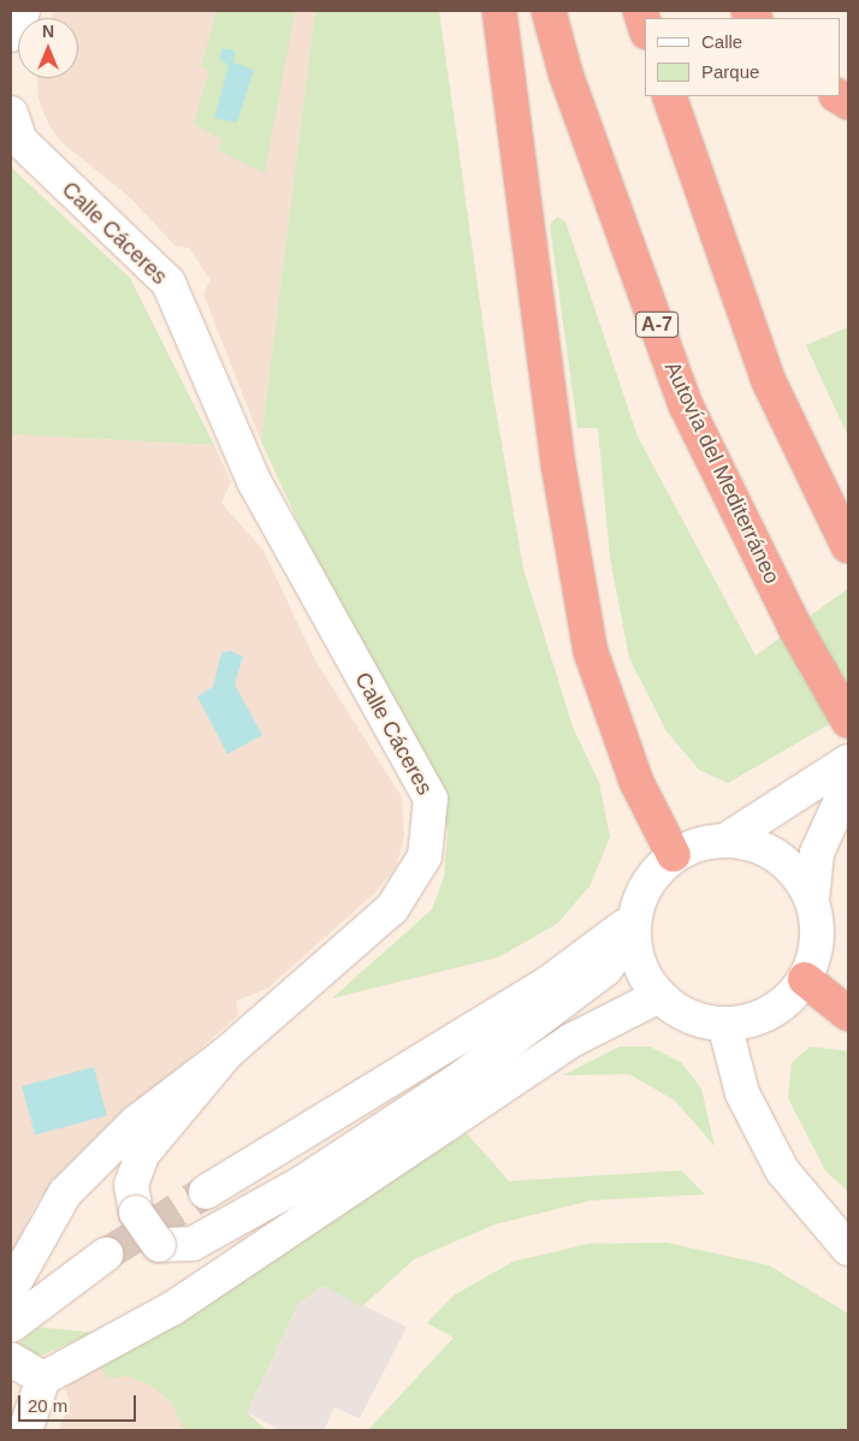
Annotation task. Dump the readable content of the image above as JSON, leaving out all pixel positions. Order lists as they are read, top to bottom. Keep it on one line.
{"streets":{"highway":["A-7","Autovía del Mediterráneo"],"main road":["Calle Cáceres"]},"legend":["Calle","Parque"],"scale_bar":"20 m","north":"top"}
